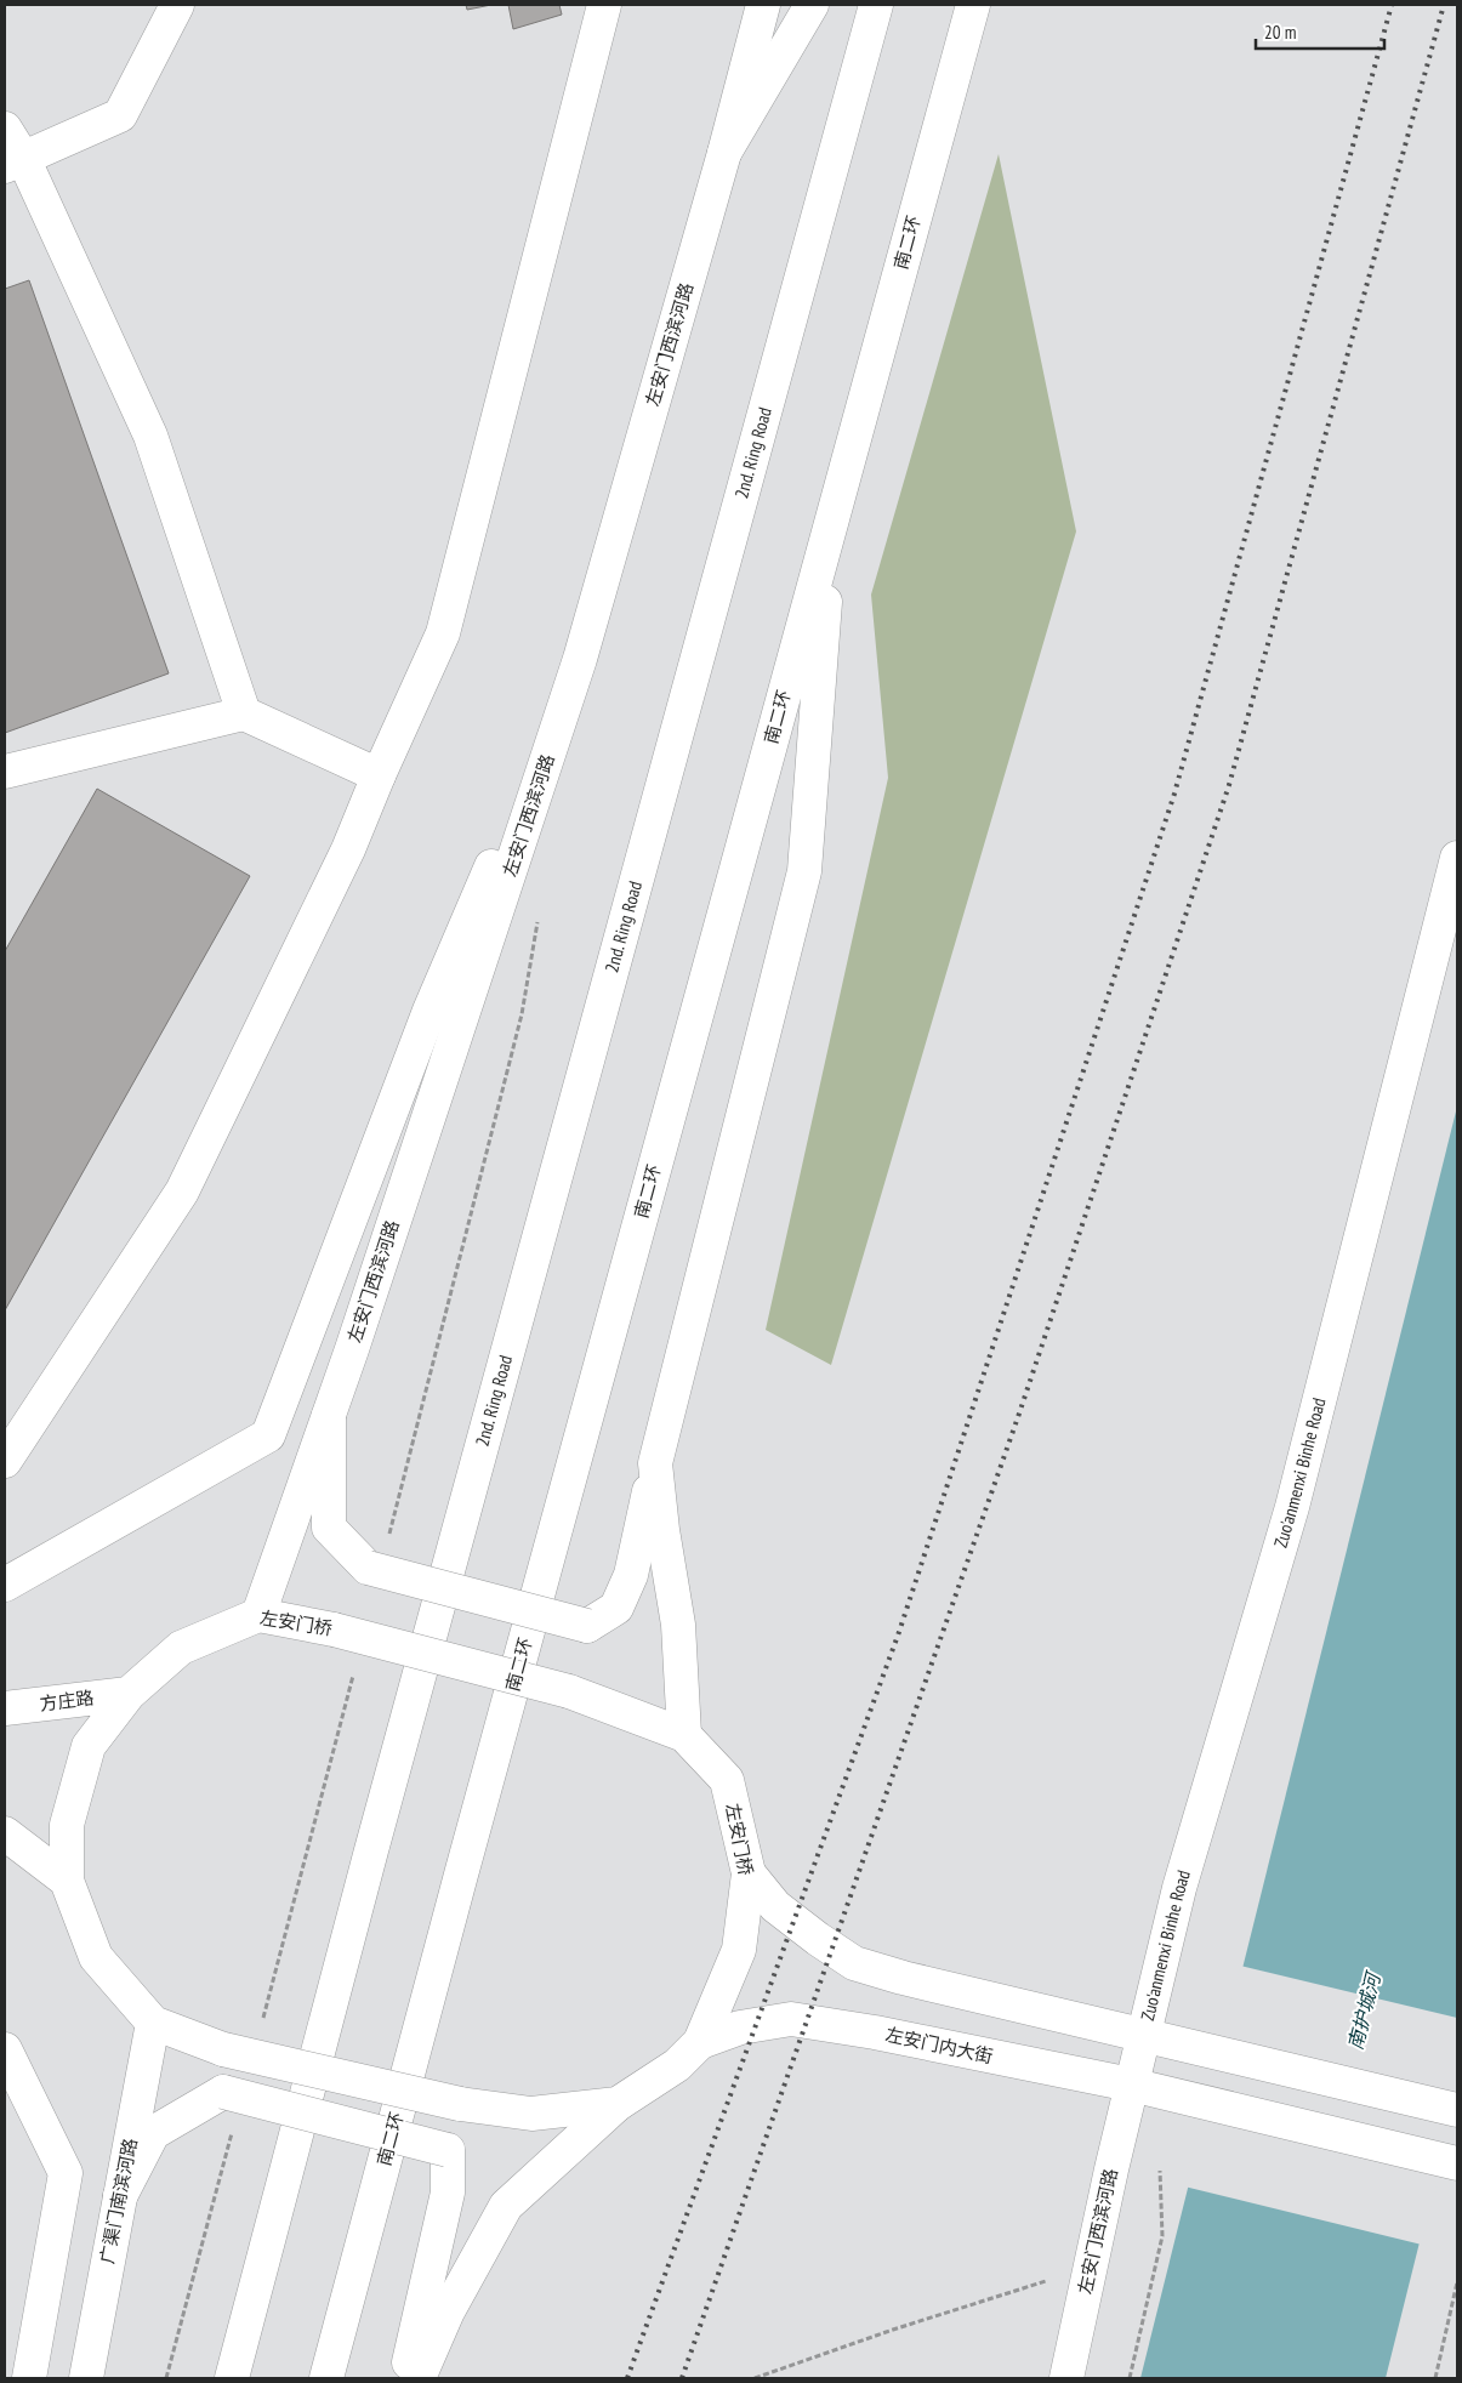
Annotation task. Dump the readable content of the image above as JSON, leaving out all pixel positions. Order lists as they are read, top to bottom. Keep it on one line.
{"streets":{"main road":["南二环","左安门西滨河路","Zuo'anmenxi Binhe Road","左安门桥","方庄路","左安门内大街","广渠门南滨河路"]},"crossings":[["左安门西滨河路","Zuo'anmenxi Binhe Road"],["左安门西滨河路","左安门桥"],["左安门西滨河路","左安门内大街"],["Zuo'anmenxi Binhe Road","左安门内大街"],["左安门桥","方庄路"],["左安门桥","左安门内大街"],["左安门桥","广渠门南滨河路"]],"water":["南护城河"],"scale_bar":"20 m"}
